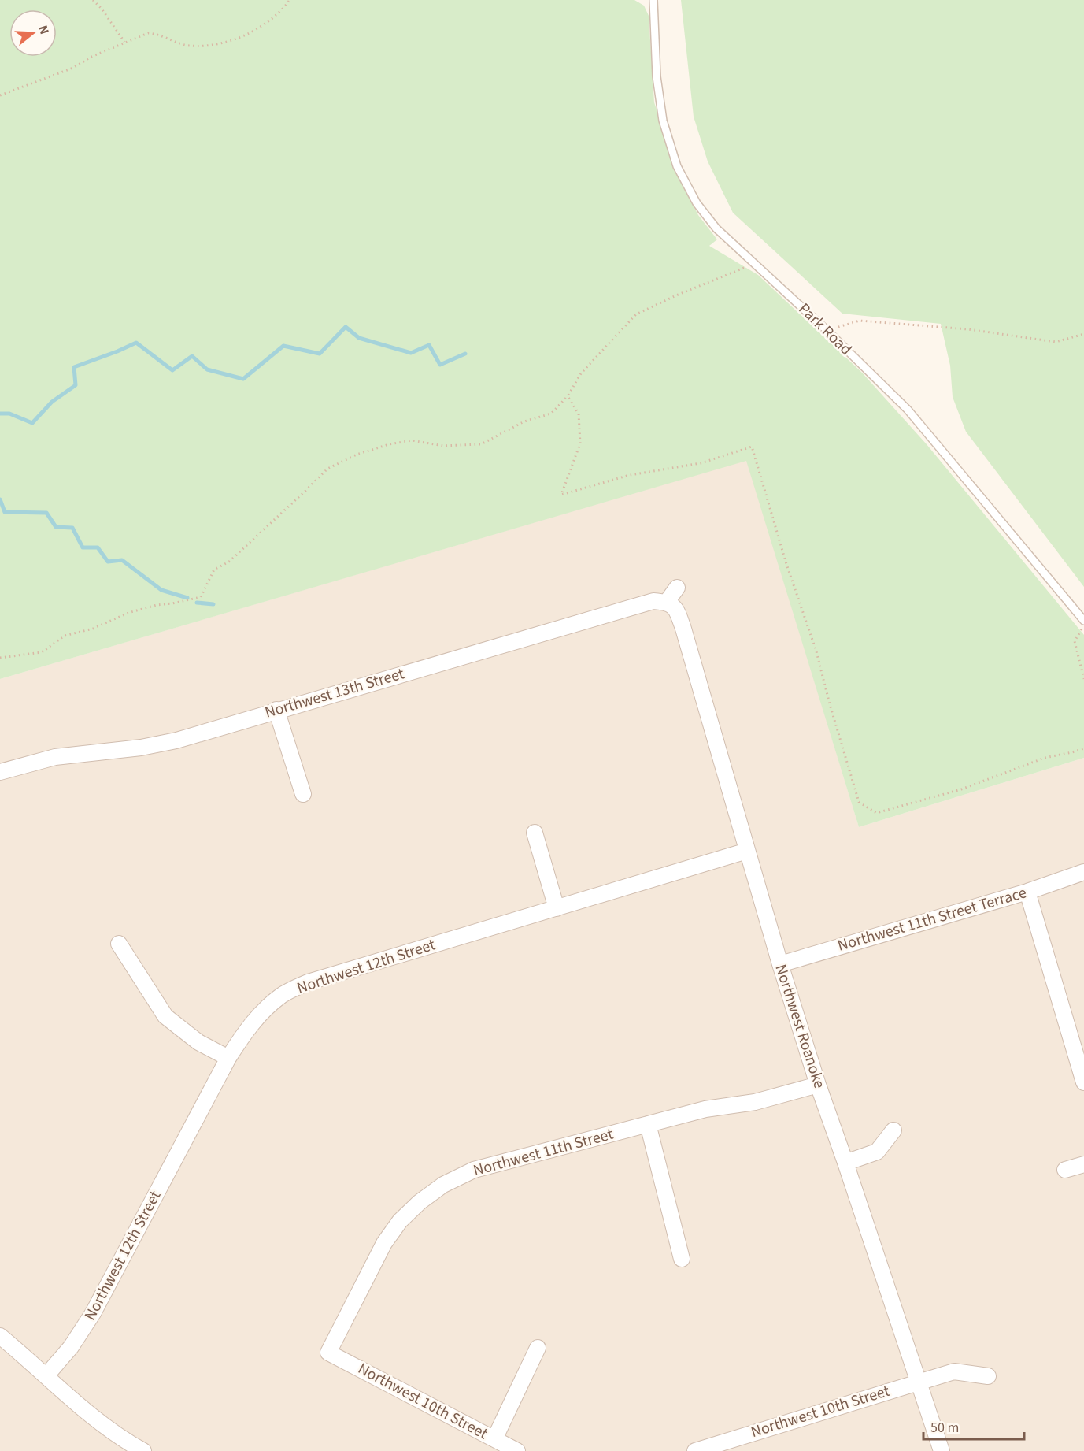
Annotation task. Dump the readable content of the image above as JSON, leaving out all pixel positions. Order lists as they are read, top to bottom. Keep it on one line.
{"streets":{"street":["Northwest 13th Street","Northwest 11th Street Terrace","Northwest 12th Street","Northwest Roanoke","Northwest 11th Street","Northwest 10th Street"],"lane":["Park Road"]},"crossings":[["Northwest 13th Street","Northwest Roanoke"],["Northwest 11th Street Terrace","Northwest Roanoke"],["Northwest 12th Street","Northwest Roanoke"],["Northwest Roanoke","Northwest 11th Street"],["Northwest Roanoke","Northwest 10th Street"],["Northwest 11th Street","Northwest 10th Street"]],"scale_bar":"50 m","north":"right"}
